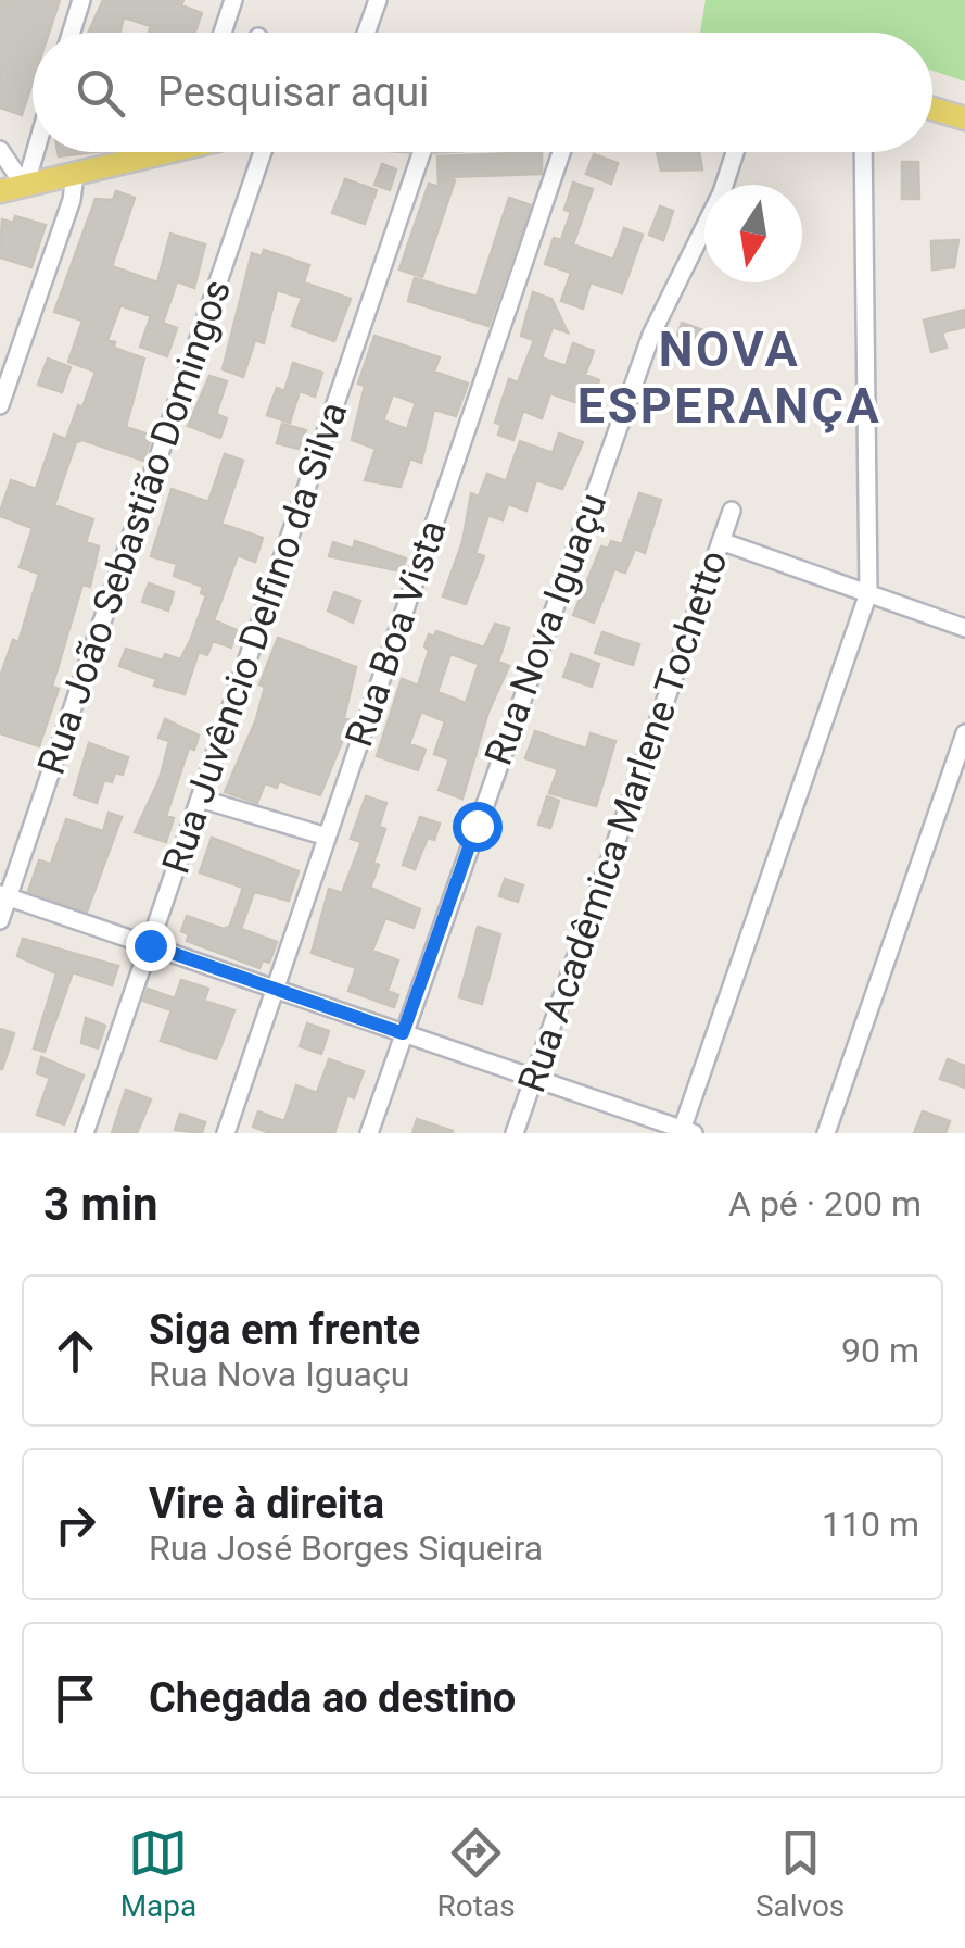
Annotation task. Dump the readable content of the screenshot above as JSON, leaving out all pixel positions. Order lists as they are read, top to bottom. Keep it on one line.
{"streets":{"street":["Rua João Sebastião Domingos","Rua Nova Iguaçu","Rua Boa Vista","Rua Juvêncio Delfino da Silva","Rua Acadêmica Marlene Tochetto"]},"districts":["NOVA ESPERANÇA"],"north":"bottom","page":{"search":"Pesquisar aqui","heading":["3 min","A pé · 200 m"],"list":[["Siga em frente","Rua Nova Iguaçu","90 m"],["Vire à direita","Rua José Borges Siqueira","110 m"],"Chegada ao destino"],"nav":["Mapa","Rotas","Salvos"]}}
